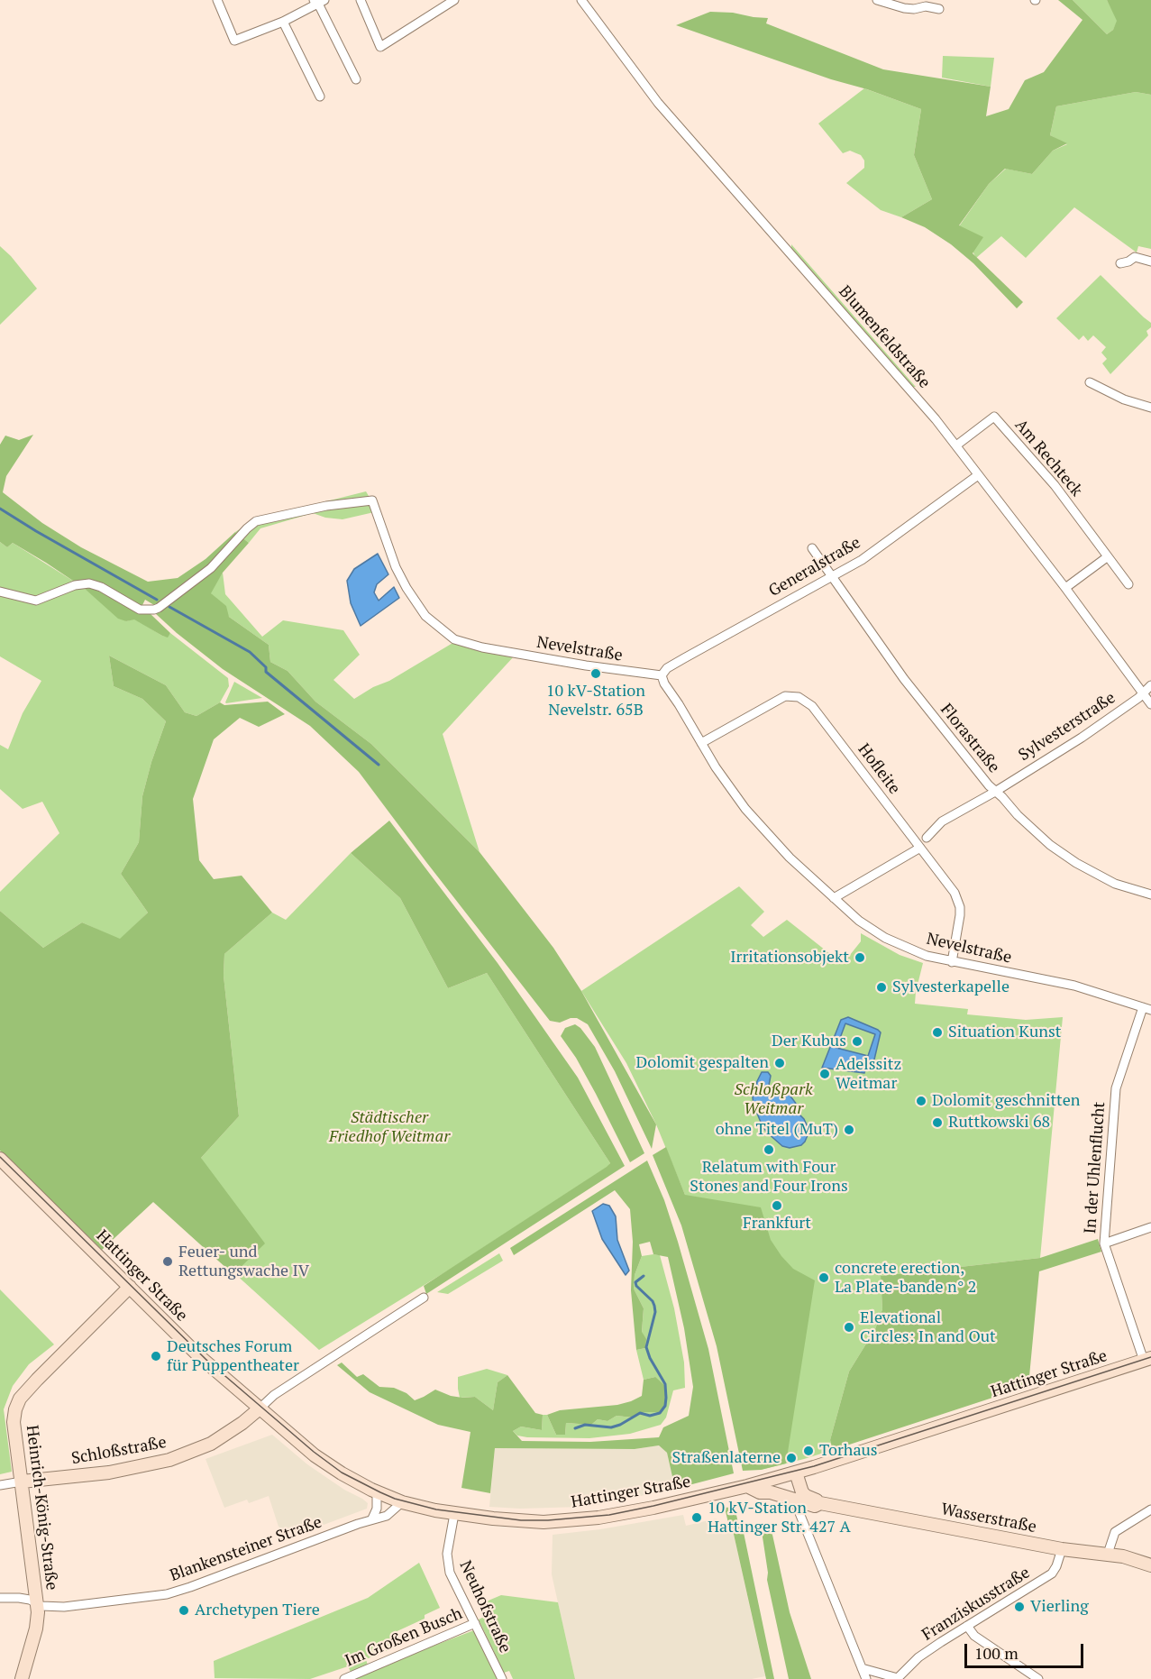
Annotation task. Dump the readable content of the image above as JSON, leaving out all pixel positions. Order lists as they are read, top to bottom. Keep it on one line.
{"streets":{"main road":["Hattinger Straße","Schloßstraße","Heinrich-König-Straße","Wasserstraße"],"street":["Blumenfeldstraße","Am Rechteck","Generalstraße","Nevelstraße","Sylvesterstraße","Florastraße","Hofleite","In der Uhlenflucht","Blankensteiner Straße","Franziskusstraße","Neuhofstraße","Im Großen Busch"]},"crossings":[["Blumenfeldstraße","Am Rechteck"],["Blumenfeldstraße","Generalstraße"],["Blumenfeldstraße","Sylvesterstraße"],["Generalstraße","Nevelstraße"],["Generalstraße","Florastraße"],["Nevelstraße","Hofleite"],["Nevelstraße","In der Uhlenflucht"],["Sylvesterstraße","Florastraße"],["In der Uhlenflucht","Hattinger Straße"],["Hattinger Straße","Schloßstraße"],["Hattinger Straße","Heinrich-König-Straße"],["Hattinger Straße","Wasserstraße"],["Hattinger Straße","Blankensteiner Straße"],["Hattinger Straße","Neuhofstraße"],["Schloßstraße","Heinrich-König-Straße"],["Heinrich-König-Straße","Blankensteiner Straße"],["Wasserstraße","Franziskusstraße"],["Neuhofstraße","Im Großen Busch"]],"parks":["Schloßpark Weitmar","Städtischer Friedhof Weitmar"],"places":["10 kV-Station Nevelstr. 65B","Irritationsobjekt","Sylvesterkapelle","Situation Kunst","Der Kubus","Dolomit gespalten","Adelssitz Weitmar","Dolomit geschnitten","Ruttkowski 68","ohne Titel (MuT)","Relatum with Four Stones and Four Irons","Frankfurt","Feuer- und Rettungswache IV","concrete erection, La Plate-bande n° 2","Elevational Circles: In and Out","Deutsches Forum für Puppentheater","Torhaus","Straßenlaterne","10 kV-Station Hattinger Str. 427 A","Vierling","Archetypen Tiere"],"scale_bar":"100 m"}
